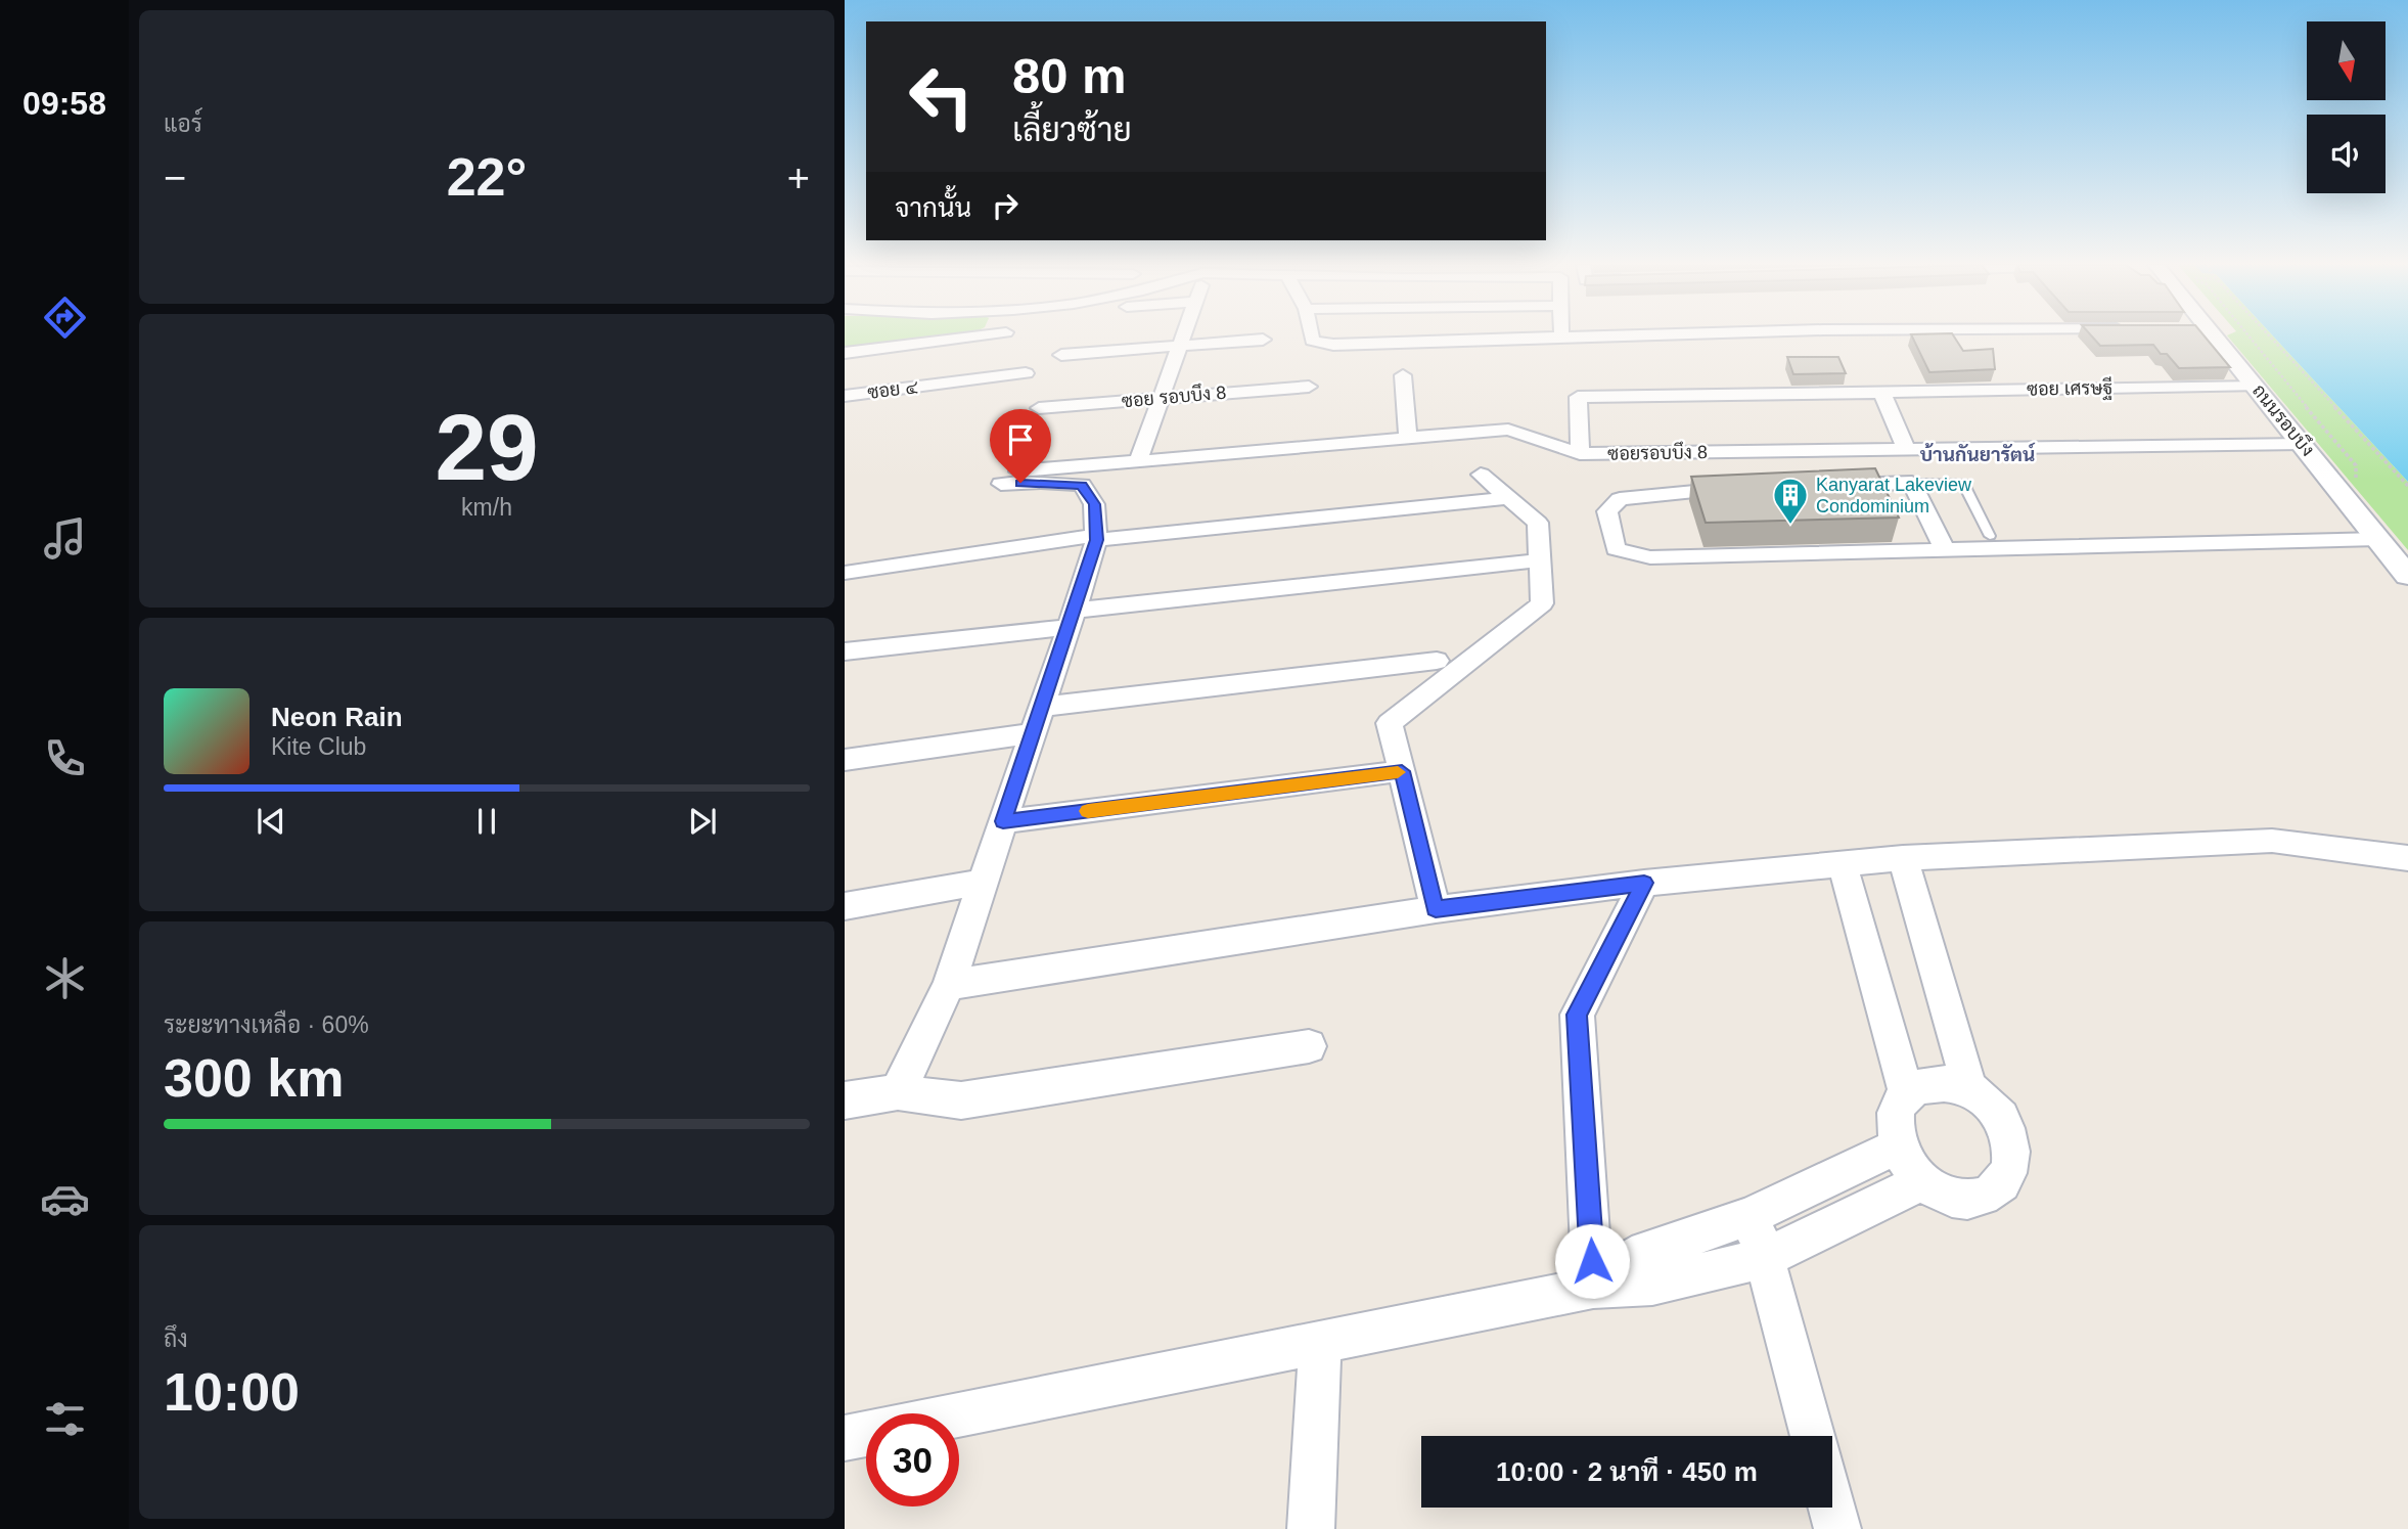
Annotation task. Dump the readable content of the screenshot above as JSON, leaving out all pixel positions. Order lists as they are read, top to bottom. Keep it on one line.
{"streets":{"street":["ซอย เศรษฐี","ซอย ๔","ซอย รอบบึง 8","ถนนรอบบึง","ซอยรอบบึง 8"]},"crossings":[["ซอย เศรษฐี","ถนนรอบบึง"],["ถนนรอบบึง","ซอยรอบบึง 8"]],"districts":["บ้านกันยารัตน์"],"places":{"building":["Kanyarat Lakeview Condominium"]},"north":"bottom","page":{"tabs":"09:58","tile":["แอร์",["29","km/h"],["ระยะทางเหลือ · 60%","300 km"],["ถึง","10:00"]],"turn":["80 m","เลี้ยวซ้าย"],"heat":["−","22°","+"],"then":"จากนั้น","song":["Neon Rain","Kite Club"],"limit":"30","trip":"10:00 · 2 นาที · 450 m"}}
